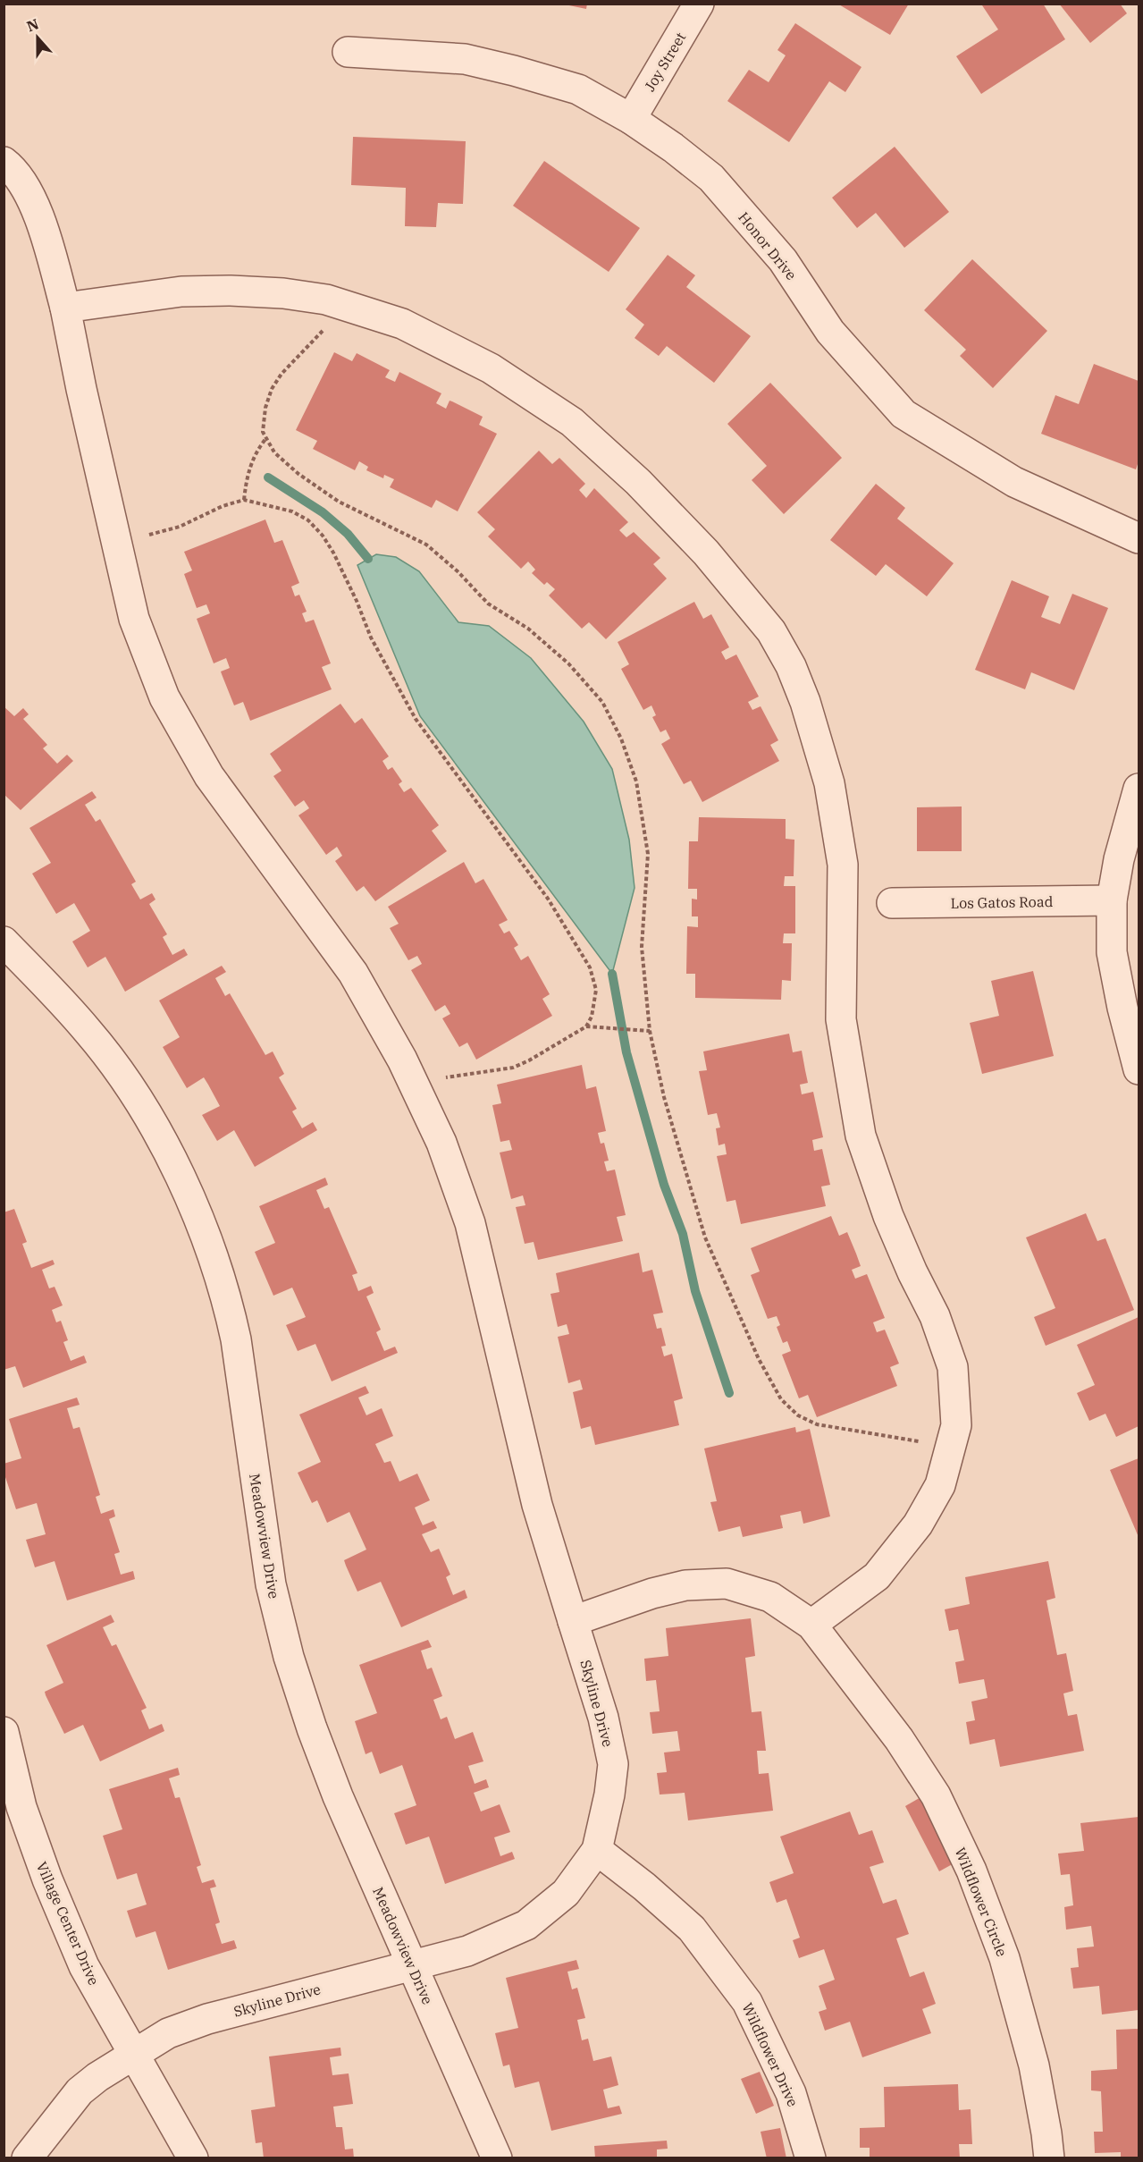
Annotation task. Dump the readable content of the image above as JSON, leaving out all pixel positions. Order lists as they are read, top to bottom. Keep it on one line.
{"streets":{"street":["Joy Street","Honor Drive","Los Gatos Road","Meadowview Drive","Skyline Drive","Wildflower Circle","Village Center Drive","Wildflower Drive"]},"crossings":[["Joy Street","Honor Drive"],["Meadowview Drive","Skyline Drive"],["Skyline Drive","Village Center Drive"],["Skyline Drive","Wildflower Drive"]],"north":"top"}
